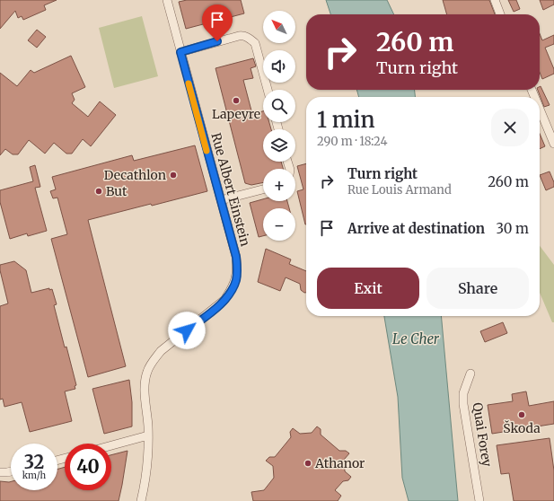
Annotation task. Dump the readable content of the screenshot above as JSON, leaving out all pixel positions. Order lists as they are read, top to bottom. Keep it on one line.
{"streets":{"street":["Rue Albert Einstein","Quai Forey"]},"water":["Le Cher"],"places":["Lapeyre","Decathlon","But","Škoda","Athanor"],"north":"top left","page":{"map_buttons":["+","−"],"turn":["260 m","Turn right"],"heading":["1 min","290 m · 18:24"],"list":[{"name":"Turn right","note":"Rue Louis Armand","value":"260 m"},{"name":"Arrive at destination","value":"30 m"}],"buttons":["Exit","Share"],"speed":"32 km/h","limit":"40"}}
